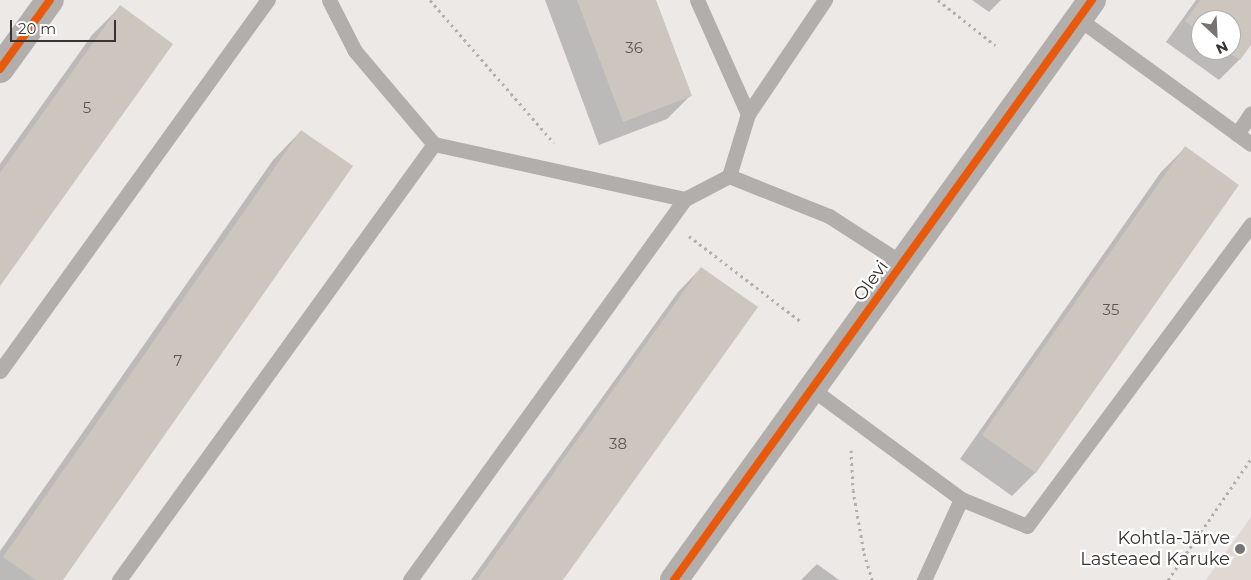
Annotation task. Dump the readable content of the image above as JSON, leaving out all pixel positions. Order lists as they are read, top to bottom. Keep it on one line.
{"streets":{"street":["Olevi"]},"places":["Kohtla-Järve Lasteaed Karuke"],"house_numbers":["36","5","35","7","38"],"scale_bar":"20 m","north":"bottom right"}
